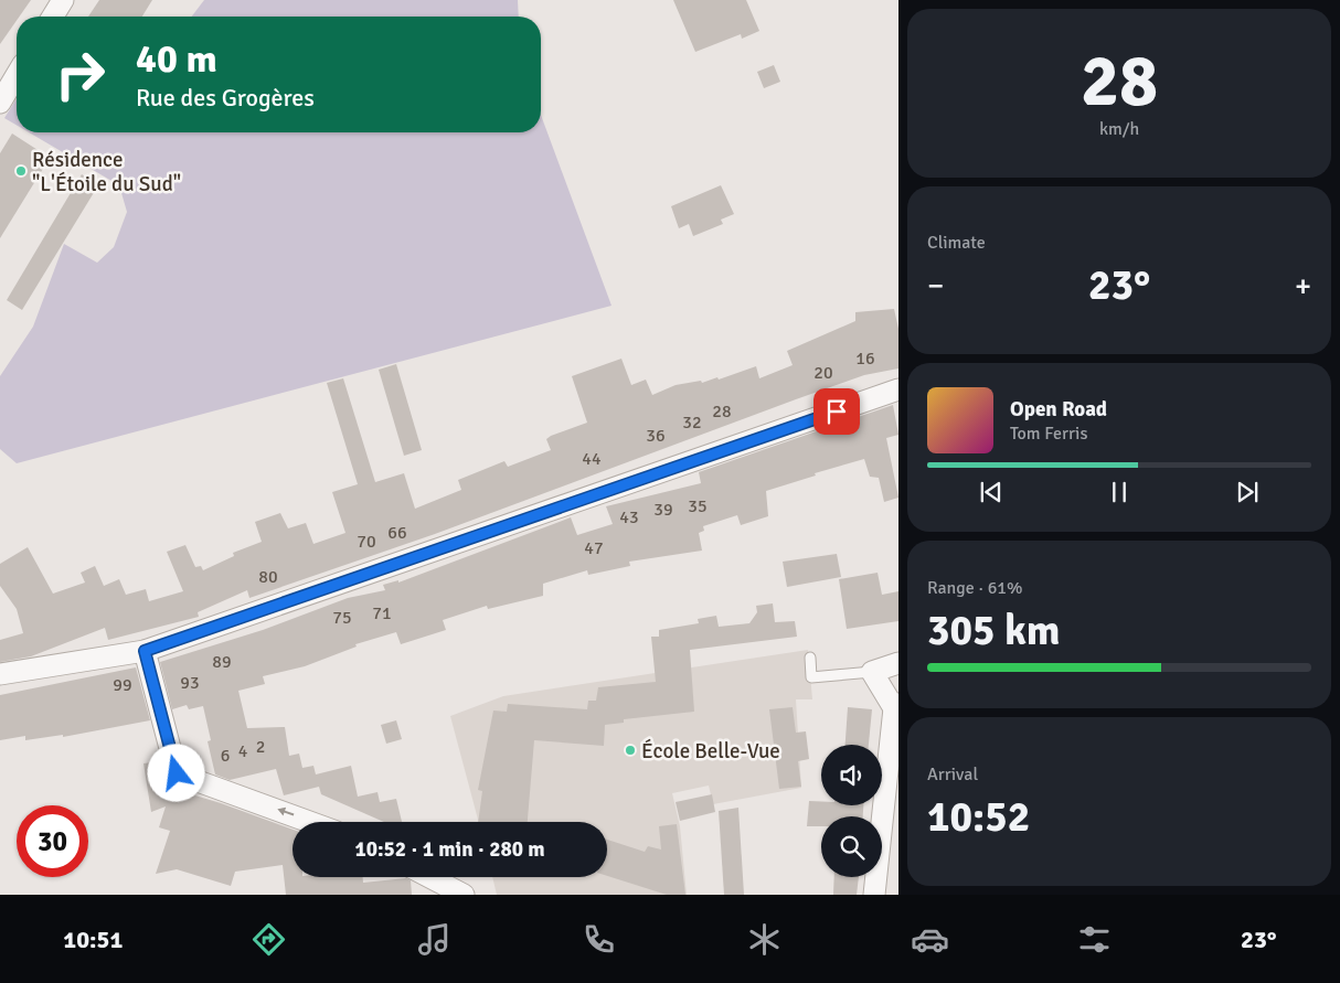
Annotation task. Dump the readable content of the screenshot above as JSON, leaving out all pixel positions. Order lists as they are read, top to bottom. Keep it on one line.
{"places":["Résidence \"L'Étoile du Sud\"","École Belle-Vue"],"house_numbers":["16","20","28","32","36","44","35","39","43","66","70","47","80","71","75","89","93","99","2","4","6"],"page":{"tile":[["28","km/h"],"Climate",["Range · 61%","305 km"],["Arrival","10:52"]],"turn":["40 m","Rue des Grogères"],"heat":["−","23°","+"],"song":["Open Road","Tom Ferris"],"limit":"30","trip":"10:52 · 1 min · 280 m","tabs":["10:51","23°"]}}
